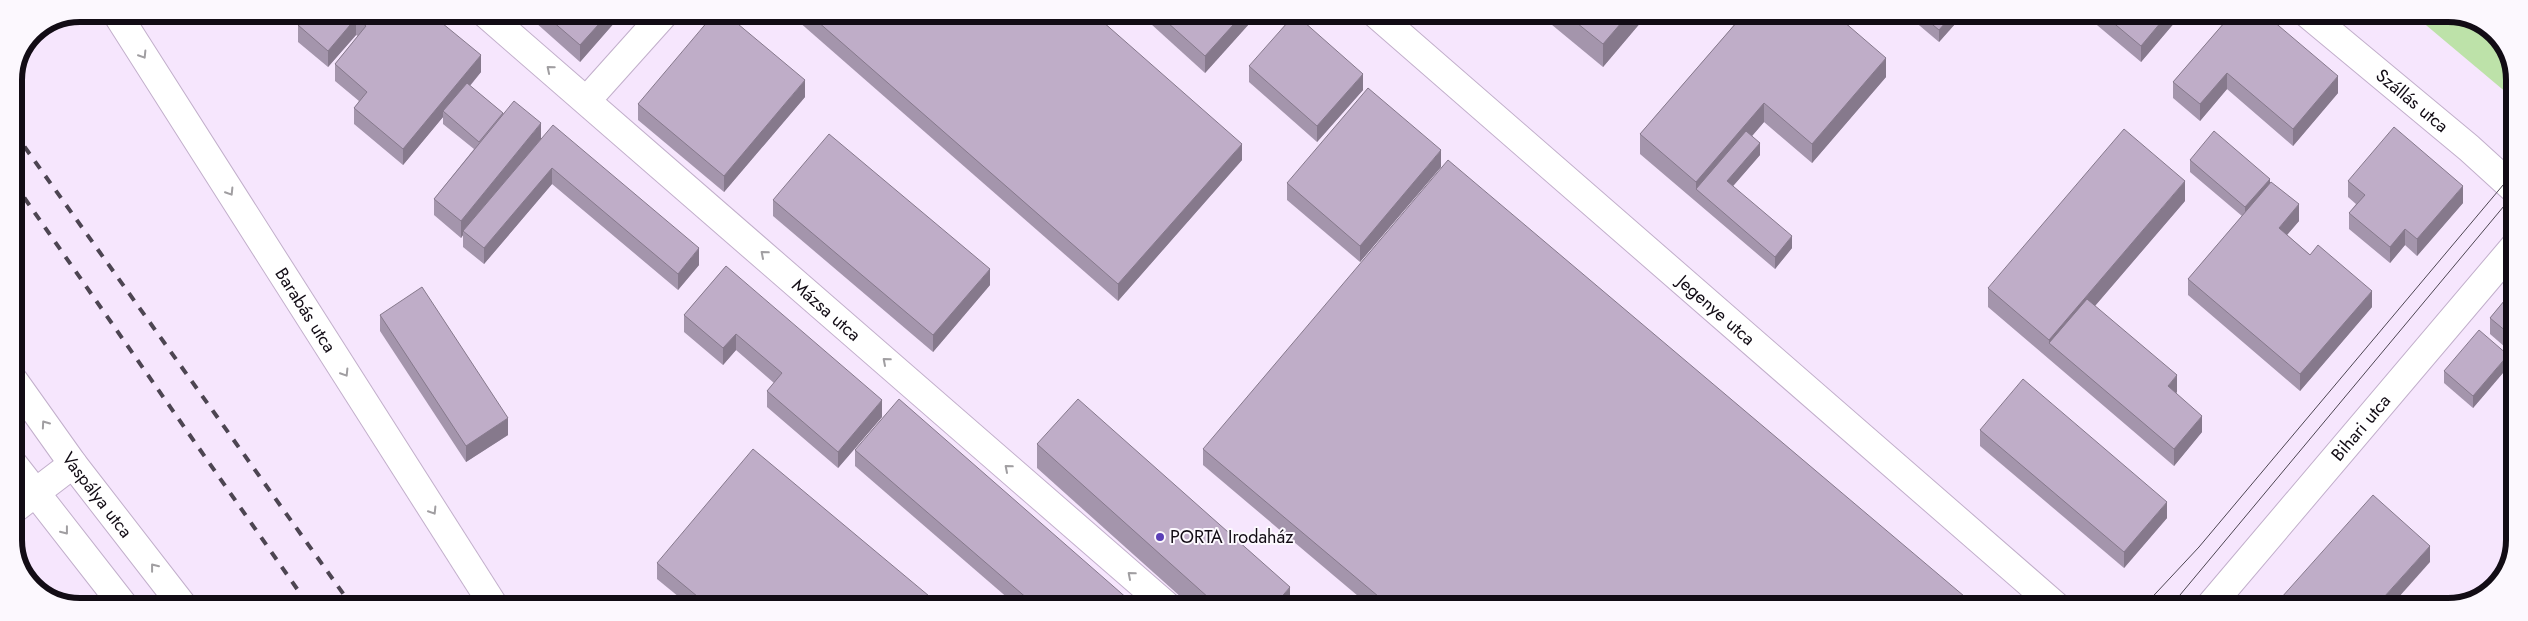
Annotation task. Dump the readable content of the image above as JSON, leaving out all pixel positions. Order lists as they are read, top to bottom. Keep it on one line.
{"streets":{"street":["Szállás utca","Barabás utca","Mázsa utca","Jegenye utca","Bihari utca","Vaspálya utca"]},"one_way":["Barabás utca","Mázsa utca"],"places":["PORTA Irodaház"]}
